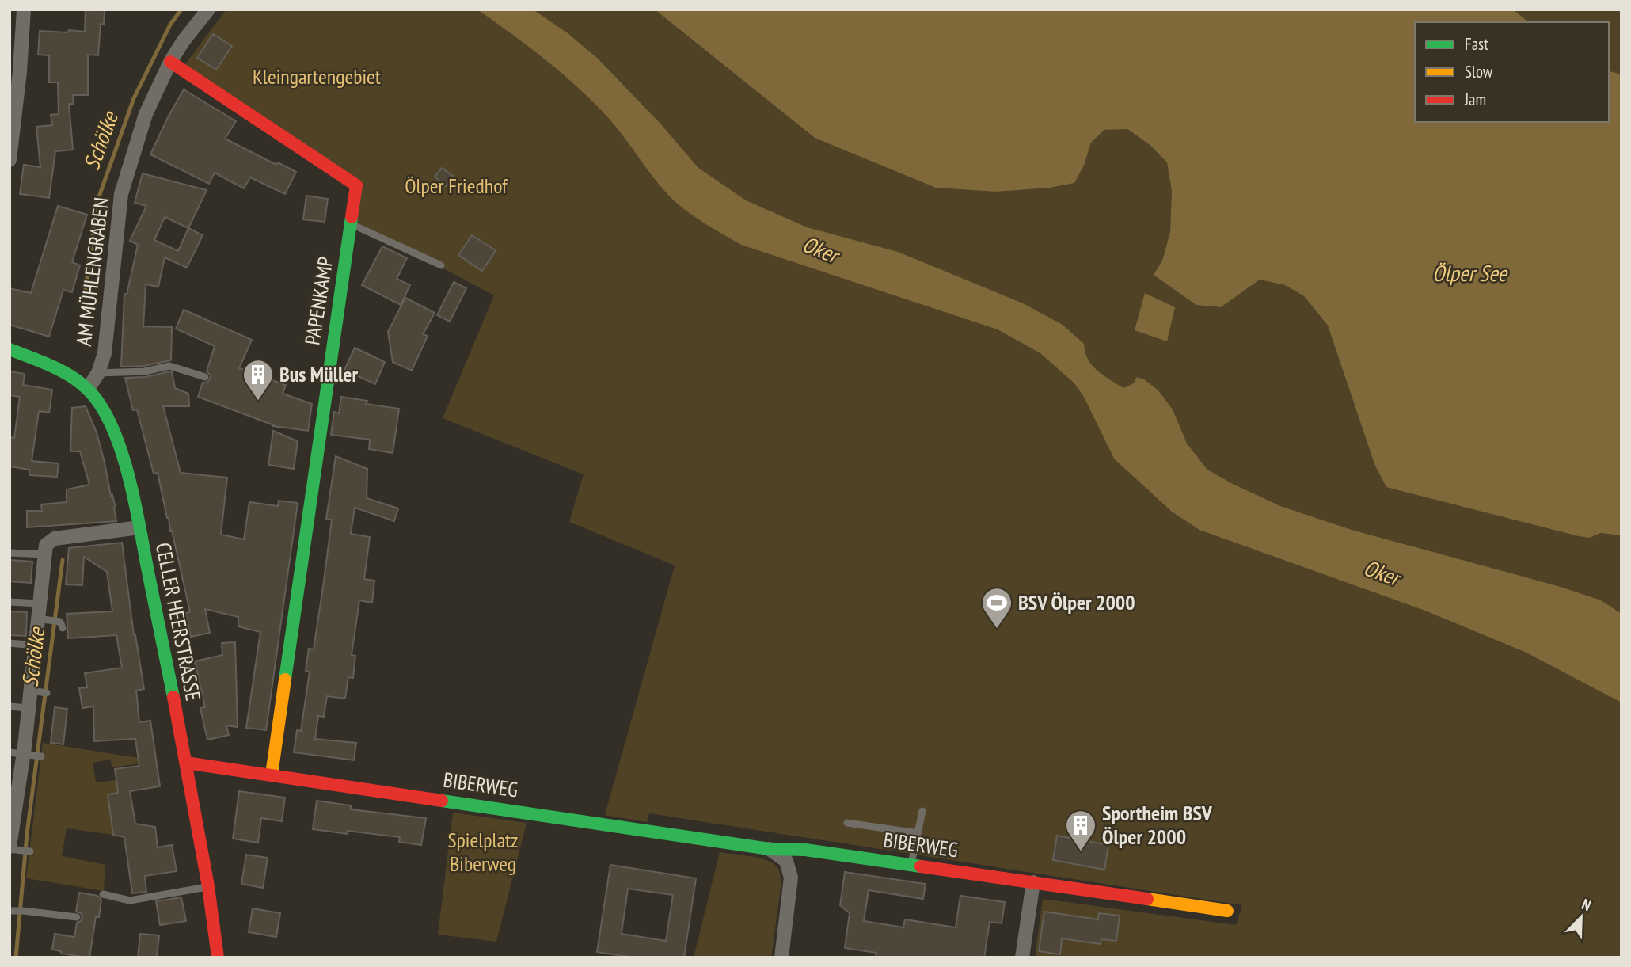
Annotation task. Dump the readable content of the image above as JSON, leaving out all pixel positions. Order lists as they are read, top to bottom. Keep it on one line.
{"streets":{"street":["AM MÜHLENGRABEN","PAPENKAMP","CELLER HEERSTRASSE","BIBERWEG"]},"crossings":[["AM MÜHLENGRABEN","PAPENKAMP"],["AM MÜHLENGRABEN","CELLER HEERSTRASSE"],["PAPENKAMP","BIBERWEG"],["CELLER HEERSTRASSE","BIBERWEG"]],"water":["Schölke","Oker","Ölper See"],"parks":["Kleingartengebiet","Ölper Friedhof","Spielplatz Biberweg"],"places":{"building":["Bus Müller","Sportheim BSV Ölper 2000"],"sports":["BSV Ölper 2000"]},"legend":["Fast","Slow","Jam"],"north":"top right"}
